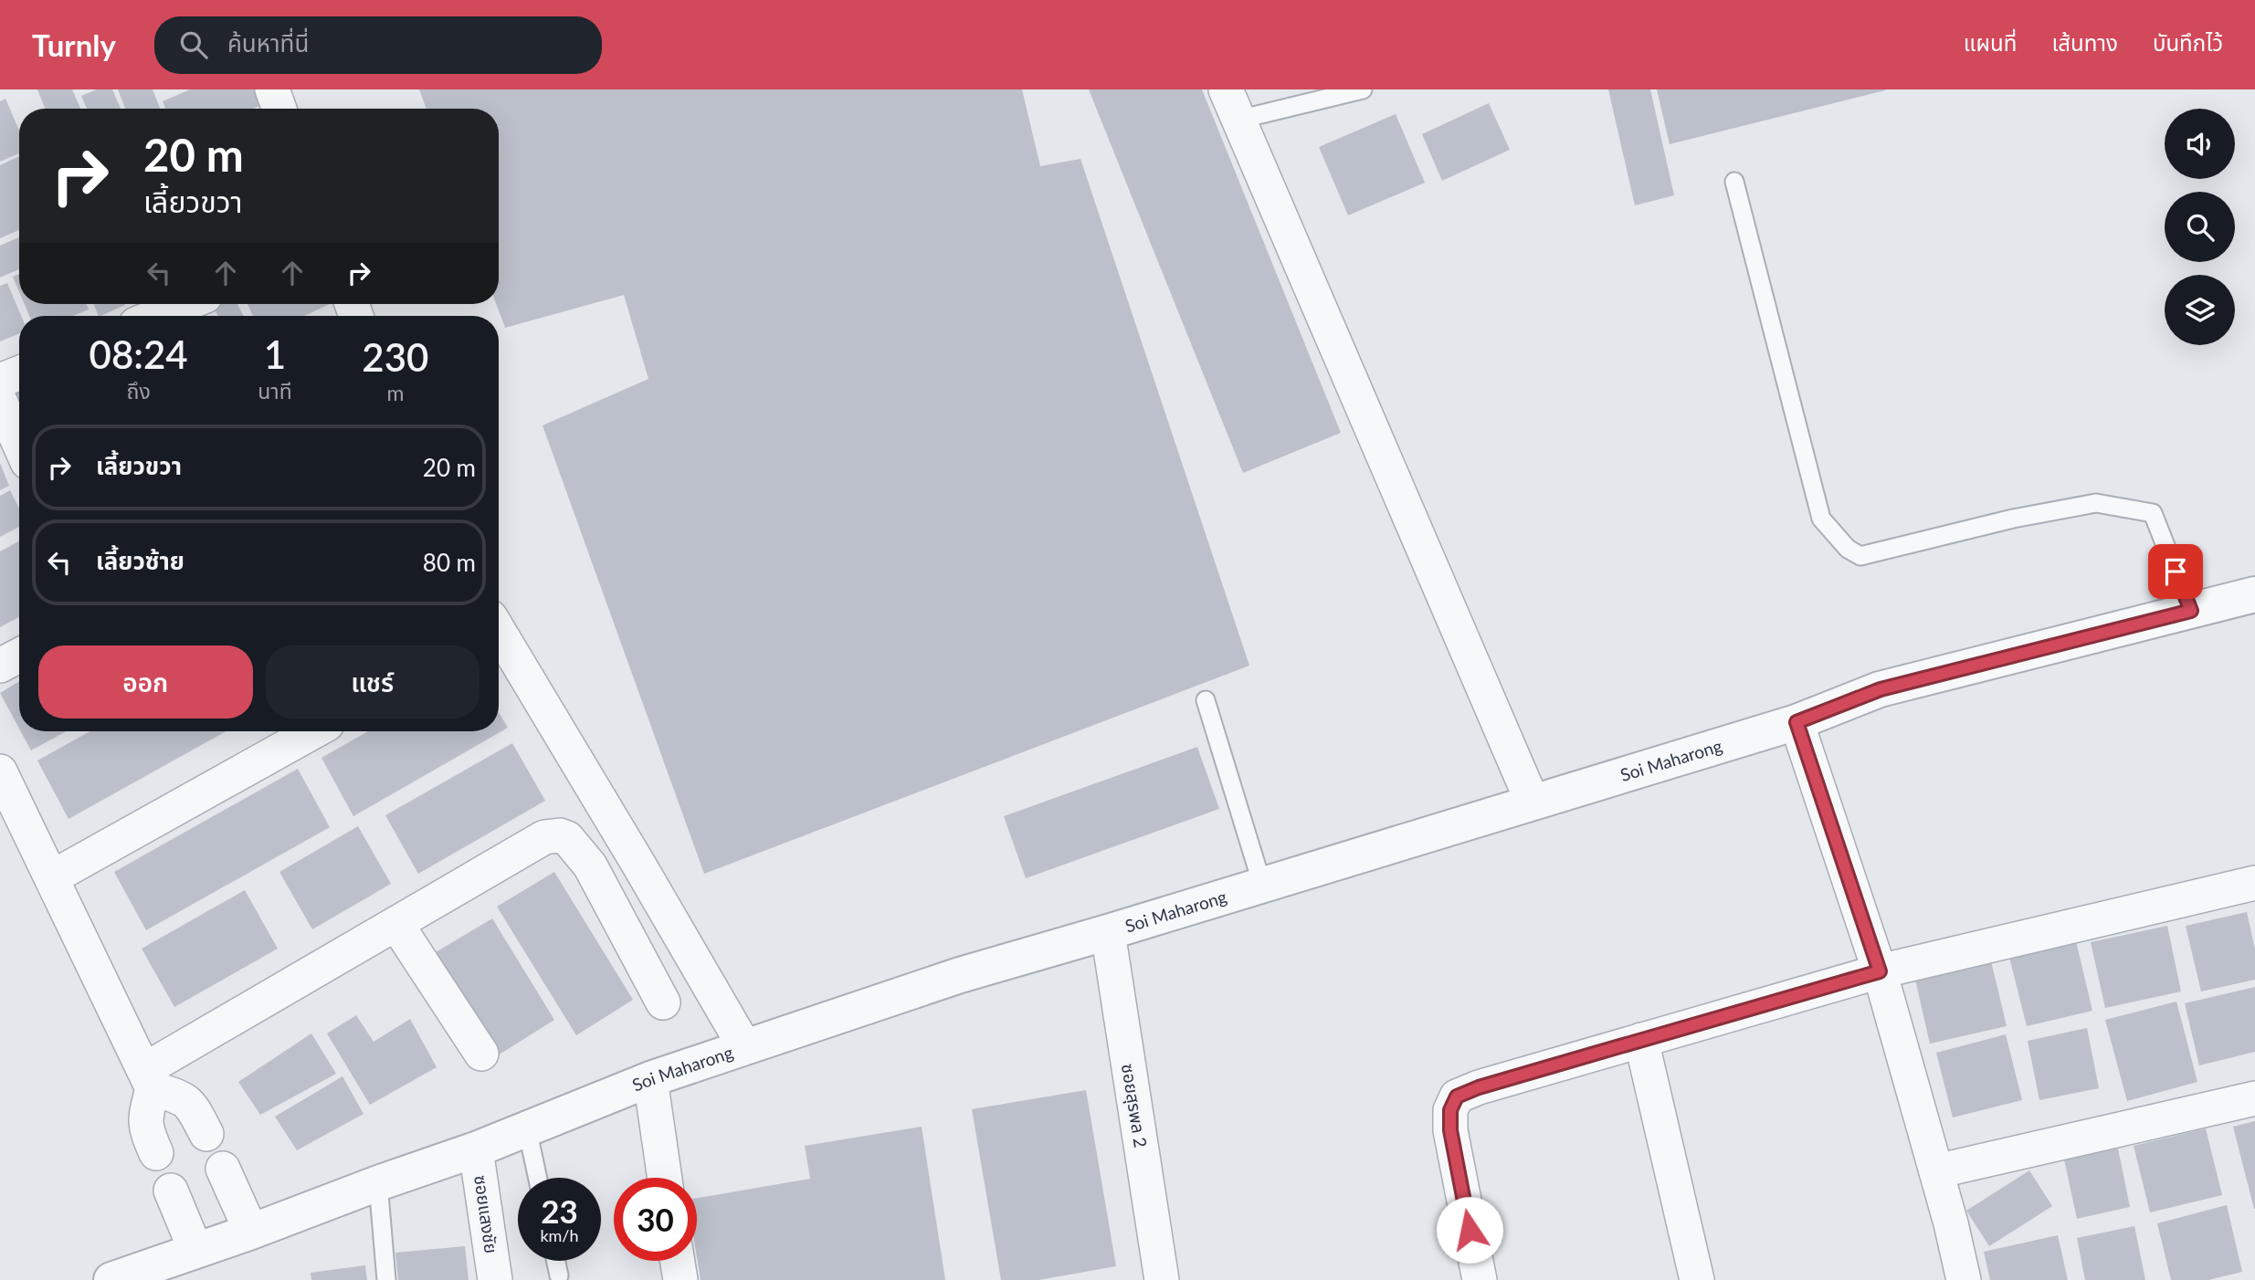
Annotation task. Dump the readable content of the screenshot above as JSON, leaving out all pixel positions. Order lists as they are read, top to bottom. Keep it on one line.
{"streets":{"street":["Soi Maharong","ซอยสุรพล 2","ซอยแสงชัย"]},"crossings":[["Soi Maharong","ซอยสุรพล 2"],["Soi Maharong","ซอยแสงชัย"]],"page":{"header":"Turnly","search":"ค้นหาที่นี่","nav":["แผนที่","เส้นทาง","บันทึกไว้"],"turn":["20 m","เลี้ยวขวา"],"eta":["08:24","ถึง","1","นาที","230","m"],"list":[{"name":"เลี้ยวขวา","value":"20 m"},{"name":"เลี้ยวซ้าย","value":"80 m"}],"buttons":["ออก","แชร์"],"speed":"23 km/h","limit":"30"}}
